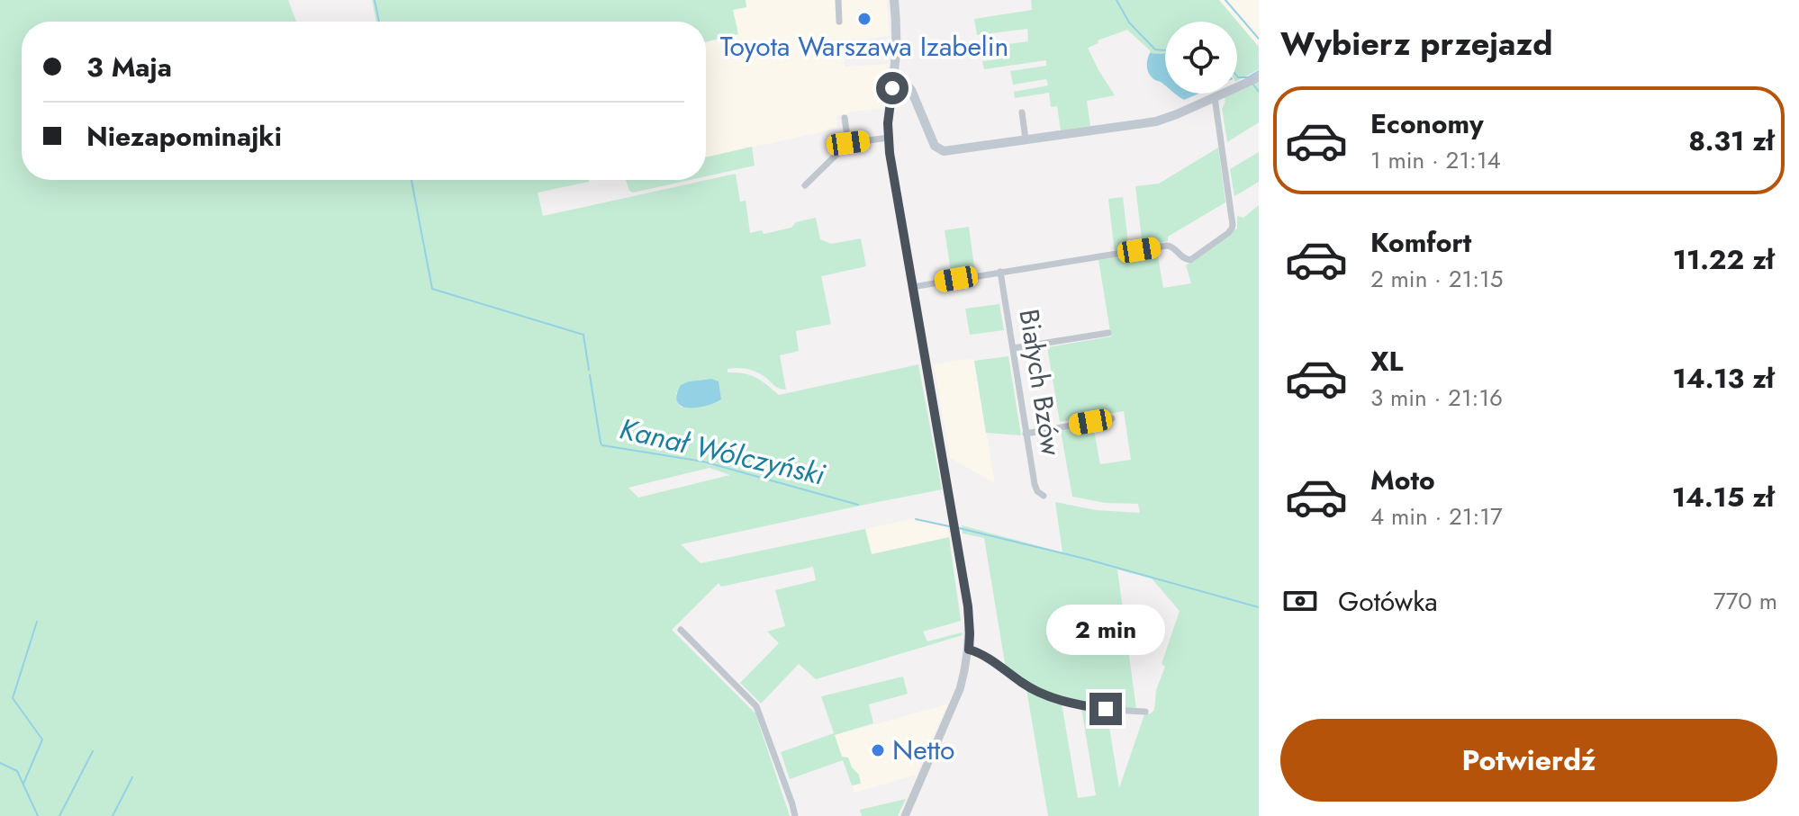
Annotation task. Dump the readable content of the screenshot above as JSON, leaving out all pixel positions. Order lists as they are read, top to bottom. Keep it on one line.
{"streets":{"street":["Białych Bzów"]},"water":["Kanał Wólczyński"],"places":["Toyota Warszawa Izabelin","Netto"],"page":{"heading":"Wybierz przejazd","banner":["3 Maja","Niezapominajki"],"list":[{"name":"Economy","note":"1 min · 21:14","value":"8.31 zł"},{"name":"Komfort","note":"2 min · 21:15","value":"11.22 zł"},{"name":"XL","note":"3 min · 21:16","value":"14.13 zł"},{"name":"Moto","note":"4 min · 21:17","value":"14.15 zł"}],"pay":["Gotówka","770 m"],"bubble":"2 min","buttons":"Potwierdź"}}
